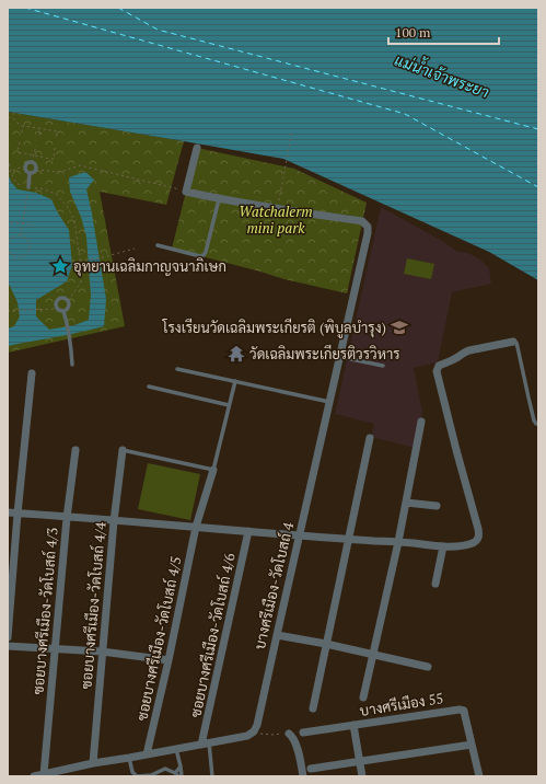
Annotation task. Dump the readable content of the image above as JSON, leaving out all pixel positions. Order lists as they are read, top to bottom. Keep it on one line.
{"streets":{"street":["บางศรีเมือง-วัดโบสถ์ 4","ซอยบางศรีเมือง-วัดโบสถ์ 4/4","ซอยบางศรีเมือง-วัดโบสถ์ 4/3","ซอยบางศรีเมือง-วัดโบสถ์ 4/6","ซอยบางศรีเมือง-วัดโบสถ์ 4/5","บางศรีเมือง 55"]},"water":["แม่น้ำเจ้าพระยา"],"parks":["Watchalerm mini park"],"places":{"place":["อุทยานเฉลิมกาญจนาภิเษก"],"school or university":["โรงเรียนวัดเฉลิมพระเกียรติ (พิบูลบำรุง)"],"temple":["วัดเฉลิมพระเกียรติวรวิหาร"]},"scale_bar":"100 m"}
